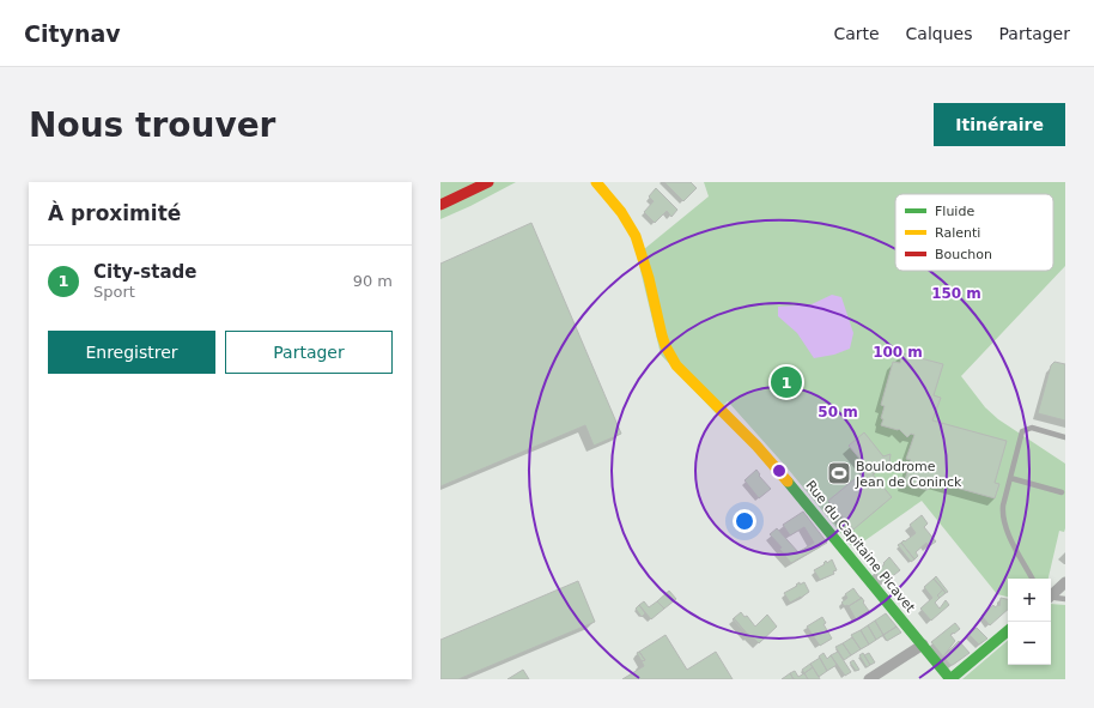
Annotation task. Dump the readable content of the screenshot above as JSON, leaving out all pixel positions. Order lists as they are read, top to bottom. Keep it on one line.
{"streets":{"street":["Rue du Capitaine Picavet"]},"places":{"sports":["Boulodrome Jean de Coninck"]},"legend":["Fluide","Ralenti","Bouchon"],"page":{"header":"Citynav","nav":["Carte","Calques","Partager"],"buttons":["Itinéraire",["Enregistrer","Partager"]],"title":"Nous trouver","heading":"À proximité","list":[{"mark":"1","name":"City-stade","note":"Sport","value":"90 m"}],"pins":"1","map_buttons":["+","−"]},"rings":["150 m","100 m","50 m"]}
